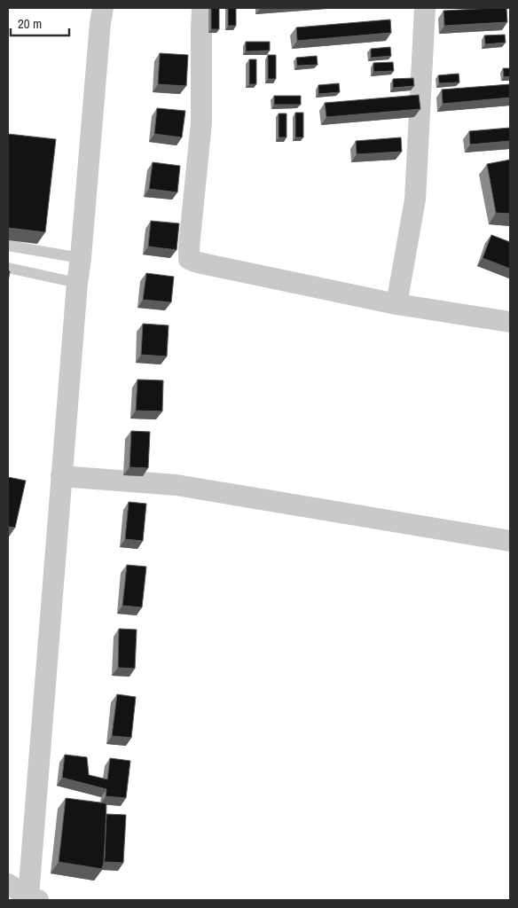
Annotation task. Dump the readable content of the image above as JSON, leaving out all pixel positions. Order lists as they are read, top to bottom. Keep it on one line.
{"scale_bar":"20 m"}
